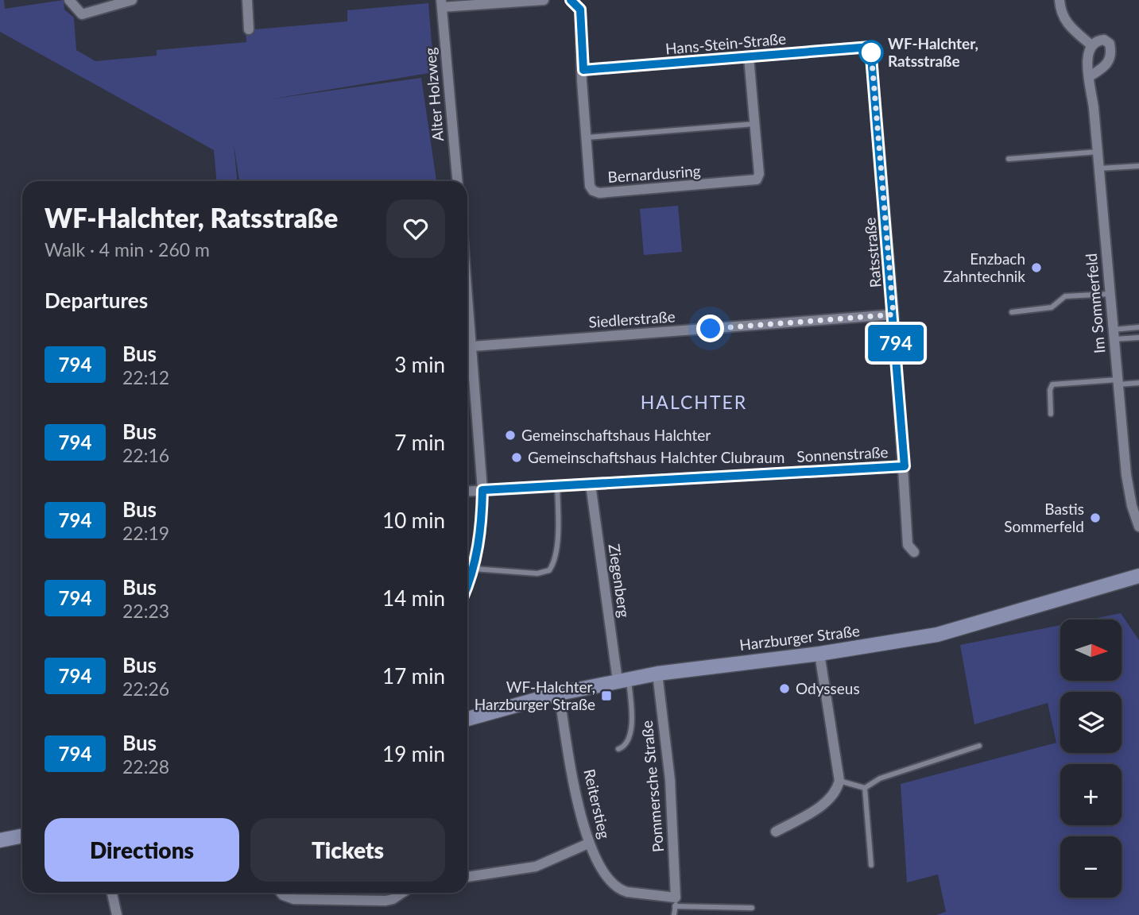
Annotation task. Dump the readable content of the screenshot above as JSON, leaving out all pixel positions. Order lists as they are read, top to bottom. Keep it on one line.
{"streets":{"main road":["Harzburger Straße"],"street":["Hans-Stein-Straße","Alter Holzweg","Bernardusring","Ratsstraße","Im Sommerfeld","Siedlerstraße","Sonnenstraße","Ziegenberg","Pommersche Straße","Reiterstieg"]},"crossings":[["Hans-Stein-Straße","Bernardusring"],["Hans-Stein-Straße","Ratsstraße"],["Ratsstraße","Siedlerstraße"],["Ratsstraße","Sonnenstraße"],["Sonnenstraße","Ziegenberg"],["Ziegenberg","Harzburger Straße"],["Harzburger Straße","Pommersche Straße"],["Harzburger Straße","Reiterstieg"],["Pommersche Straße","Reiterstieg"]],"districts":["HALCHTER"],"places":{"other":["WF-Halchter, Ratsstraße","Enzbach Zahntechnik","Gemeinschaftshaus Halchter","Gemeinschaftshaus Halchter Clubraum","Bastis Sommerfeld","Odysseus"],"transit":["WF-Halchter, Harzburger Straße"]},"lines":["bus line 794"],"north":"right","page":{"on_map":"794","heading":[["WF-Halchter, Ratsstraße","Walk · 4 min · 260 m"],"Departures"],"list":[{"mark":"794","name":"Bus","note":"22:12","value":"3 min"},{"mark":"794","name":"Bus","note":"22:16","value":"7 min"},{"mark":"794","name":"Bus","note":"22:19","value":"10 min"},{"mark":"794","name":"Bus","note":"22:23","value":"14 min"},{"mark":"794","name":"Bus","note":"22:26","value":"17 min"},{"mark":"794","name":"Bus","note":"22:28","value":"19 min"}],"map_buttons":["+","−"],"buttons":["Directions","Tickets"]}}
